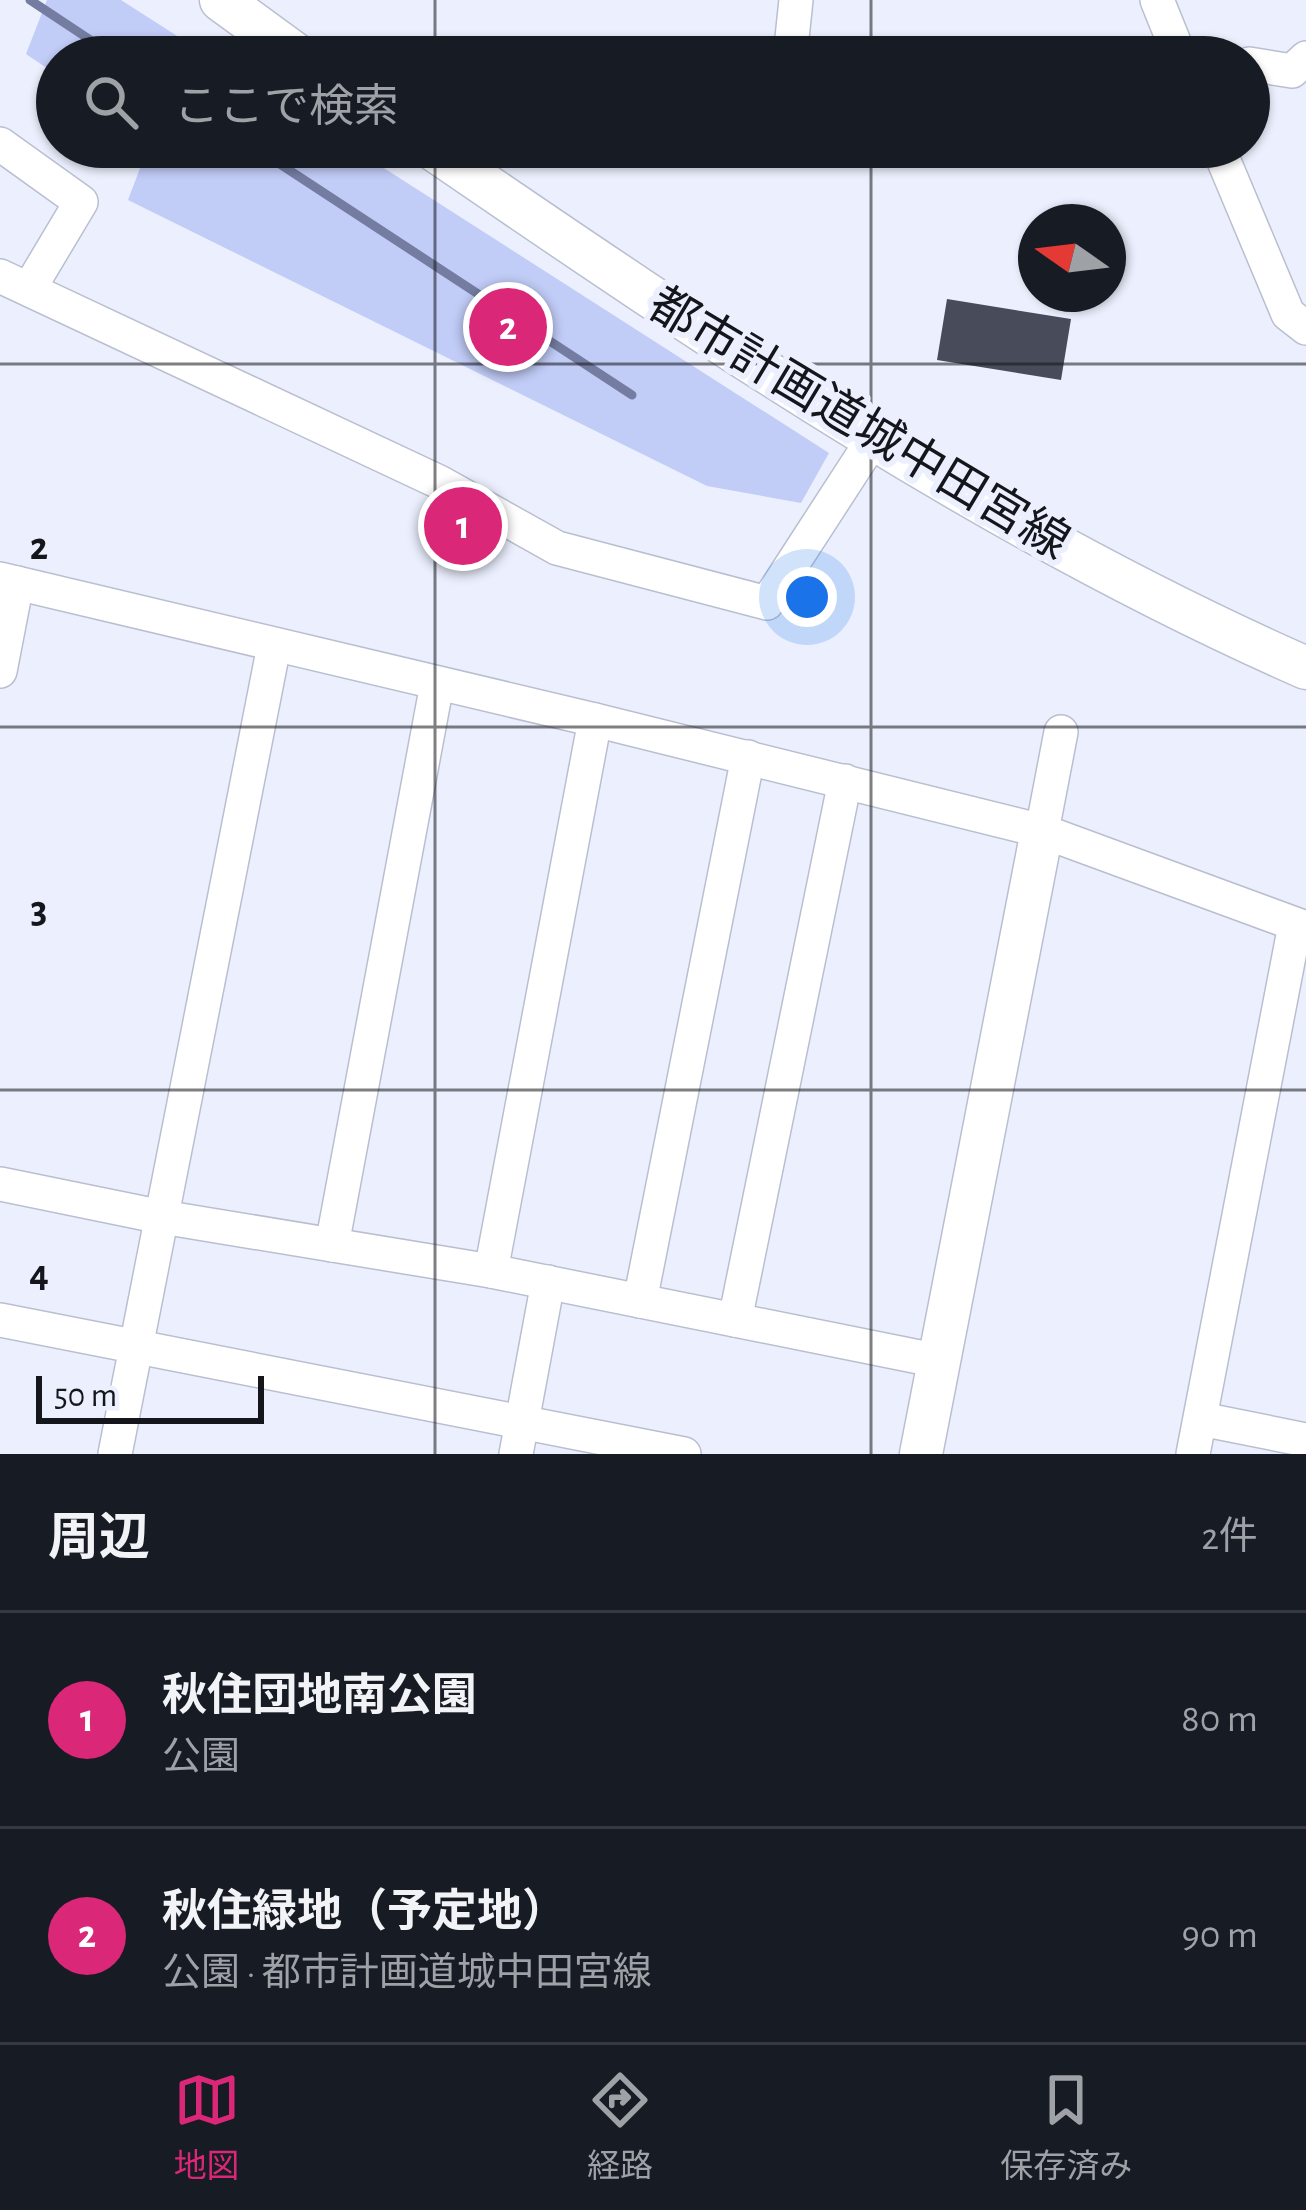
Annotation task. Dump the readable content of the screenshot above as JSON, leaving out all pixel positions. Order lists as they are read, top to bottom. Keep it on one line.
{"streets":{"street":["都市計画道城中田宮線"]},"scale_bar":"50 m","north":"left","page":{"search":"ここで検索","pins":["2","1"],"scale":"50 m","heading":["周辺","2件"],"list":[{"mark":"1","name":"秋住団地南公園","note":"公園","value":"80 m"},{"mark":"2","name":"秋住緑地（予定地）","note":"公園 · 都市計画道城中田宮線","value":"90 m"}],"nav":["地図","経路","保存済み"]},"grid":{"rows":["2","3","4"]}}
